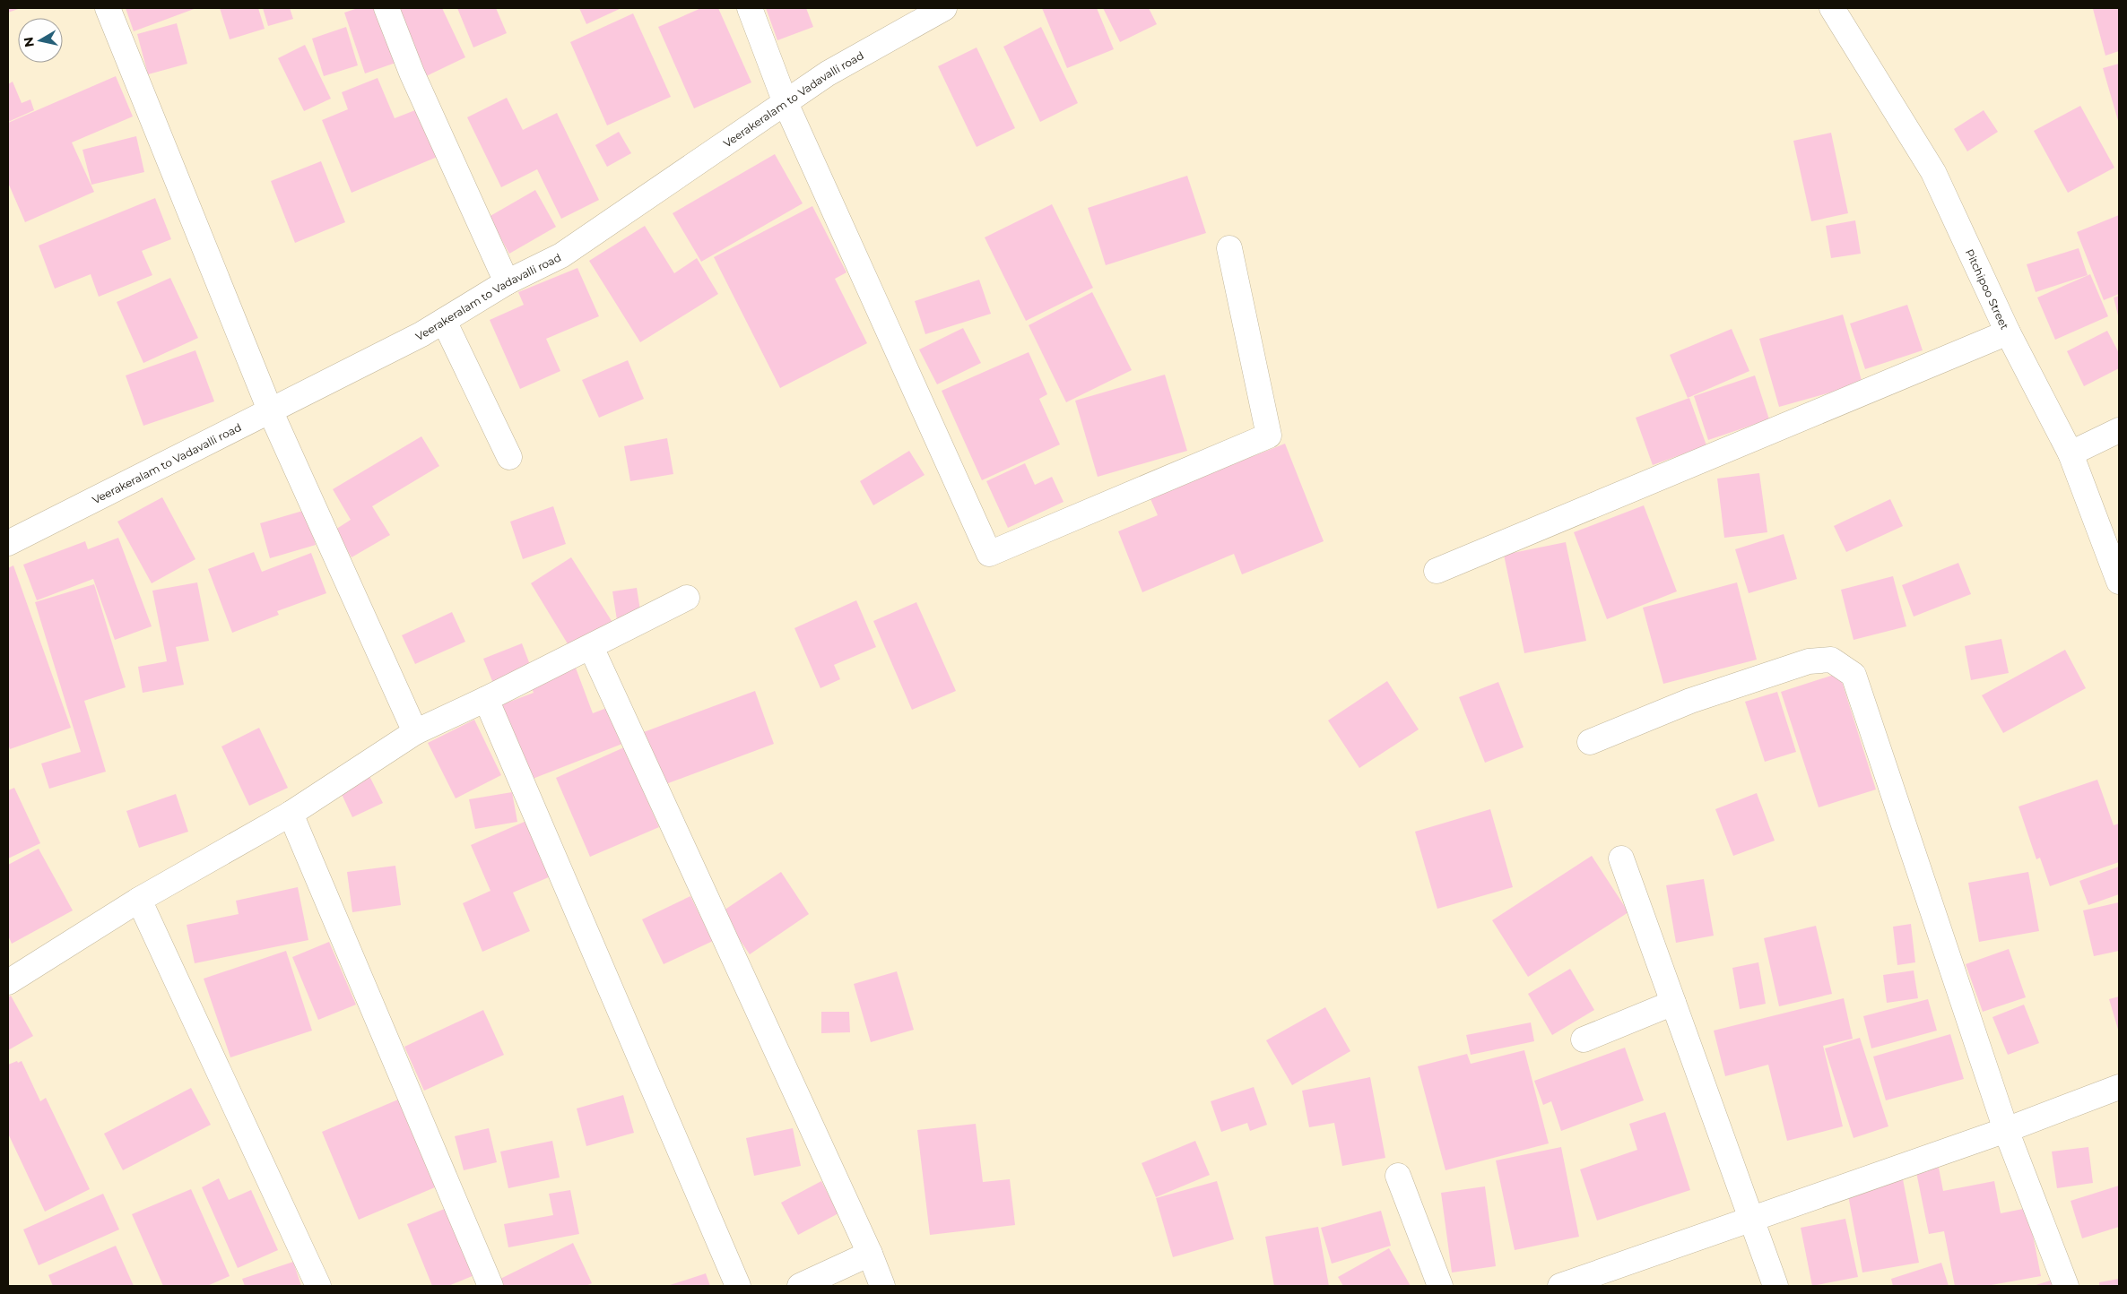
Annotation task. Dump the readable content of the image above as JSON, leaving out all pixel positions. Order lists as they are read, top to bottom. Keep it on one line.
{"streets":{"street":["Veerakeralam to Vadavalli road","Pitchipoo Street"]},"north":"left"}
